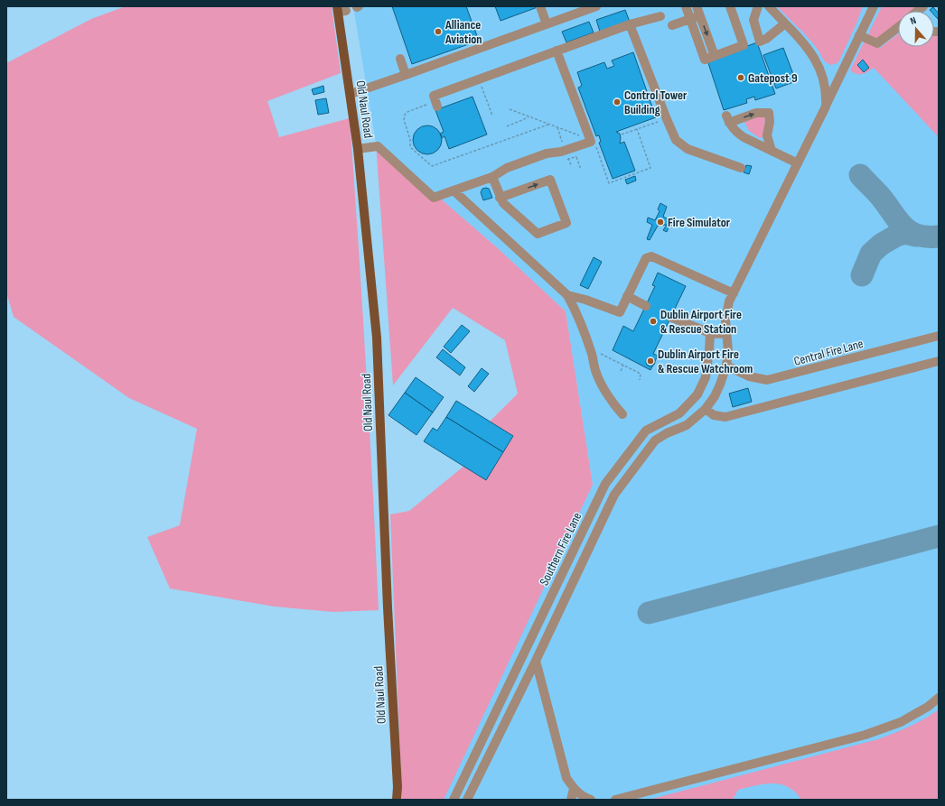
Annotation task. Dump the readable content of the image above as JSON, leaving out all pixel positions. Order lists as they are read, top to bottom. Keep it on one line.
{"streets":{"main road":["Old Naul Road"],"lane":["Central Fire Lane","Southern Fire Lane"]},"places":["Alliance Aviation","Gatepost 9","Control Tower Building","Fire Simulator","Dublin Airport Fire & Rescue Station","Dublin Airport Fire & Rescue Watchroom"],"north":"top"}
